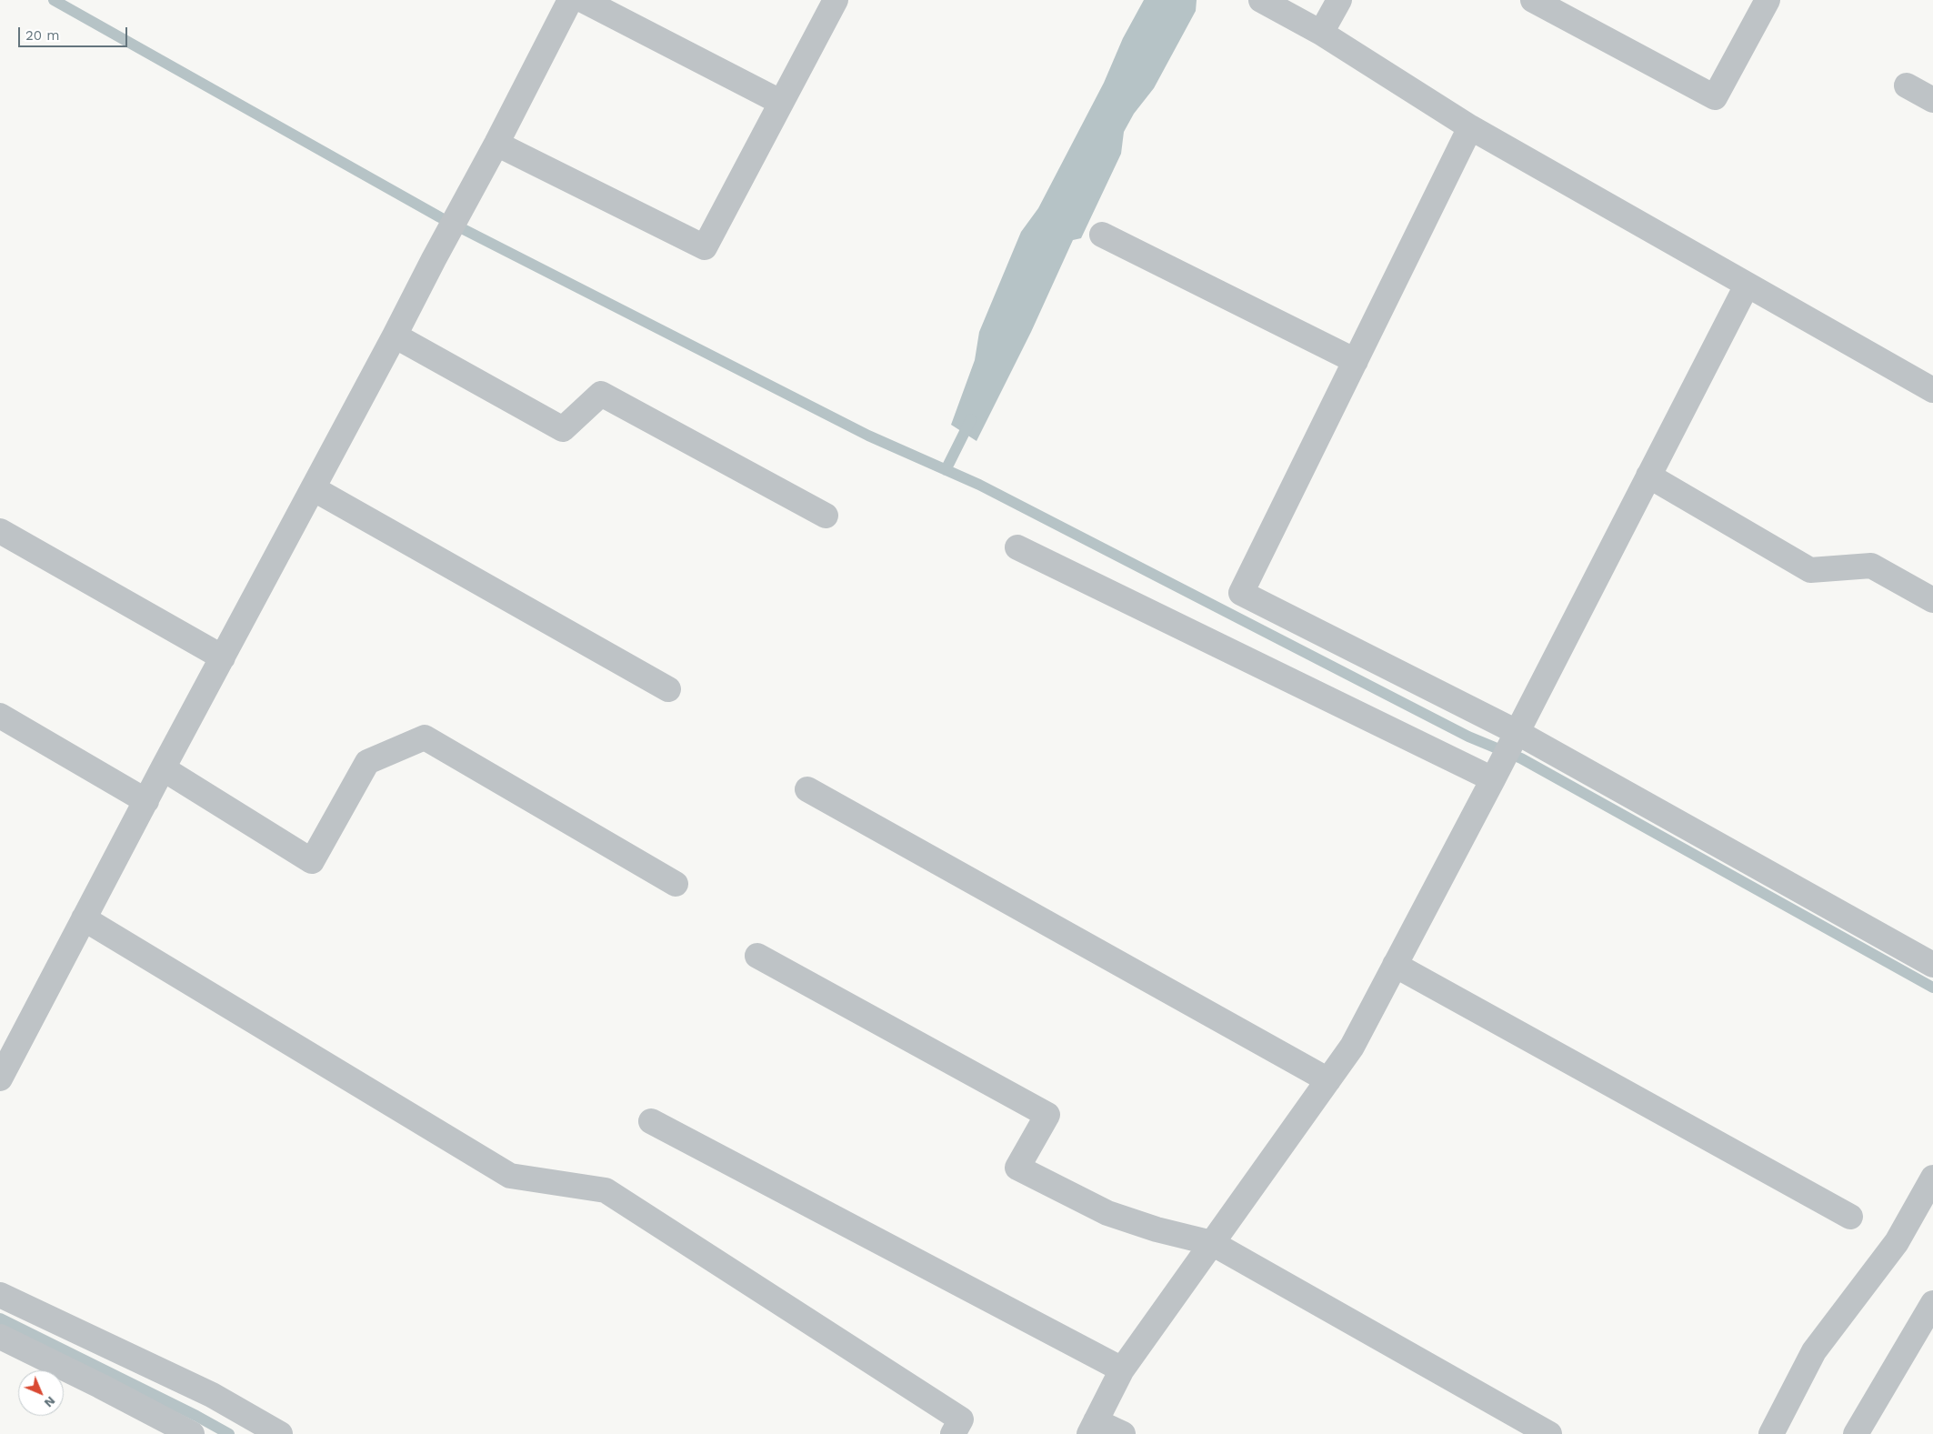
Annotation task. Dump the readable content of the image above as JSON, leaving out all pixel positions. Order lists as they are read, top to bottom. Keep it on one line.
{"scale_bar":"20 m","north":"bottom right"}
